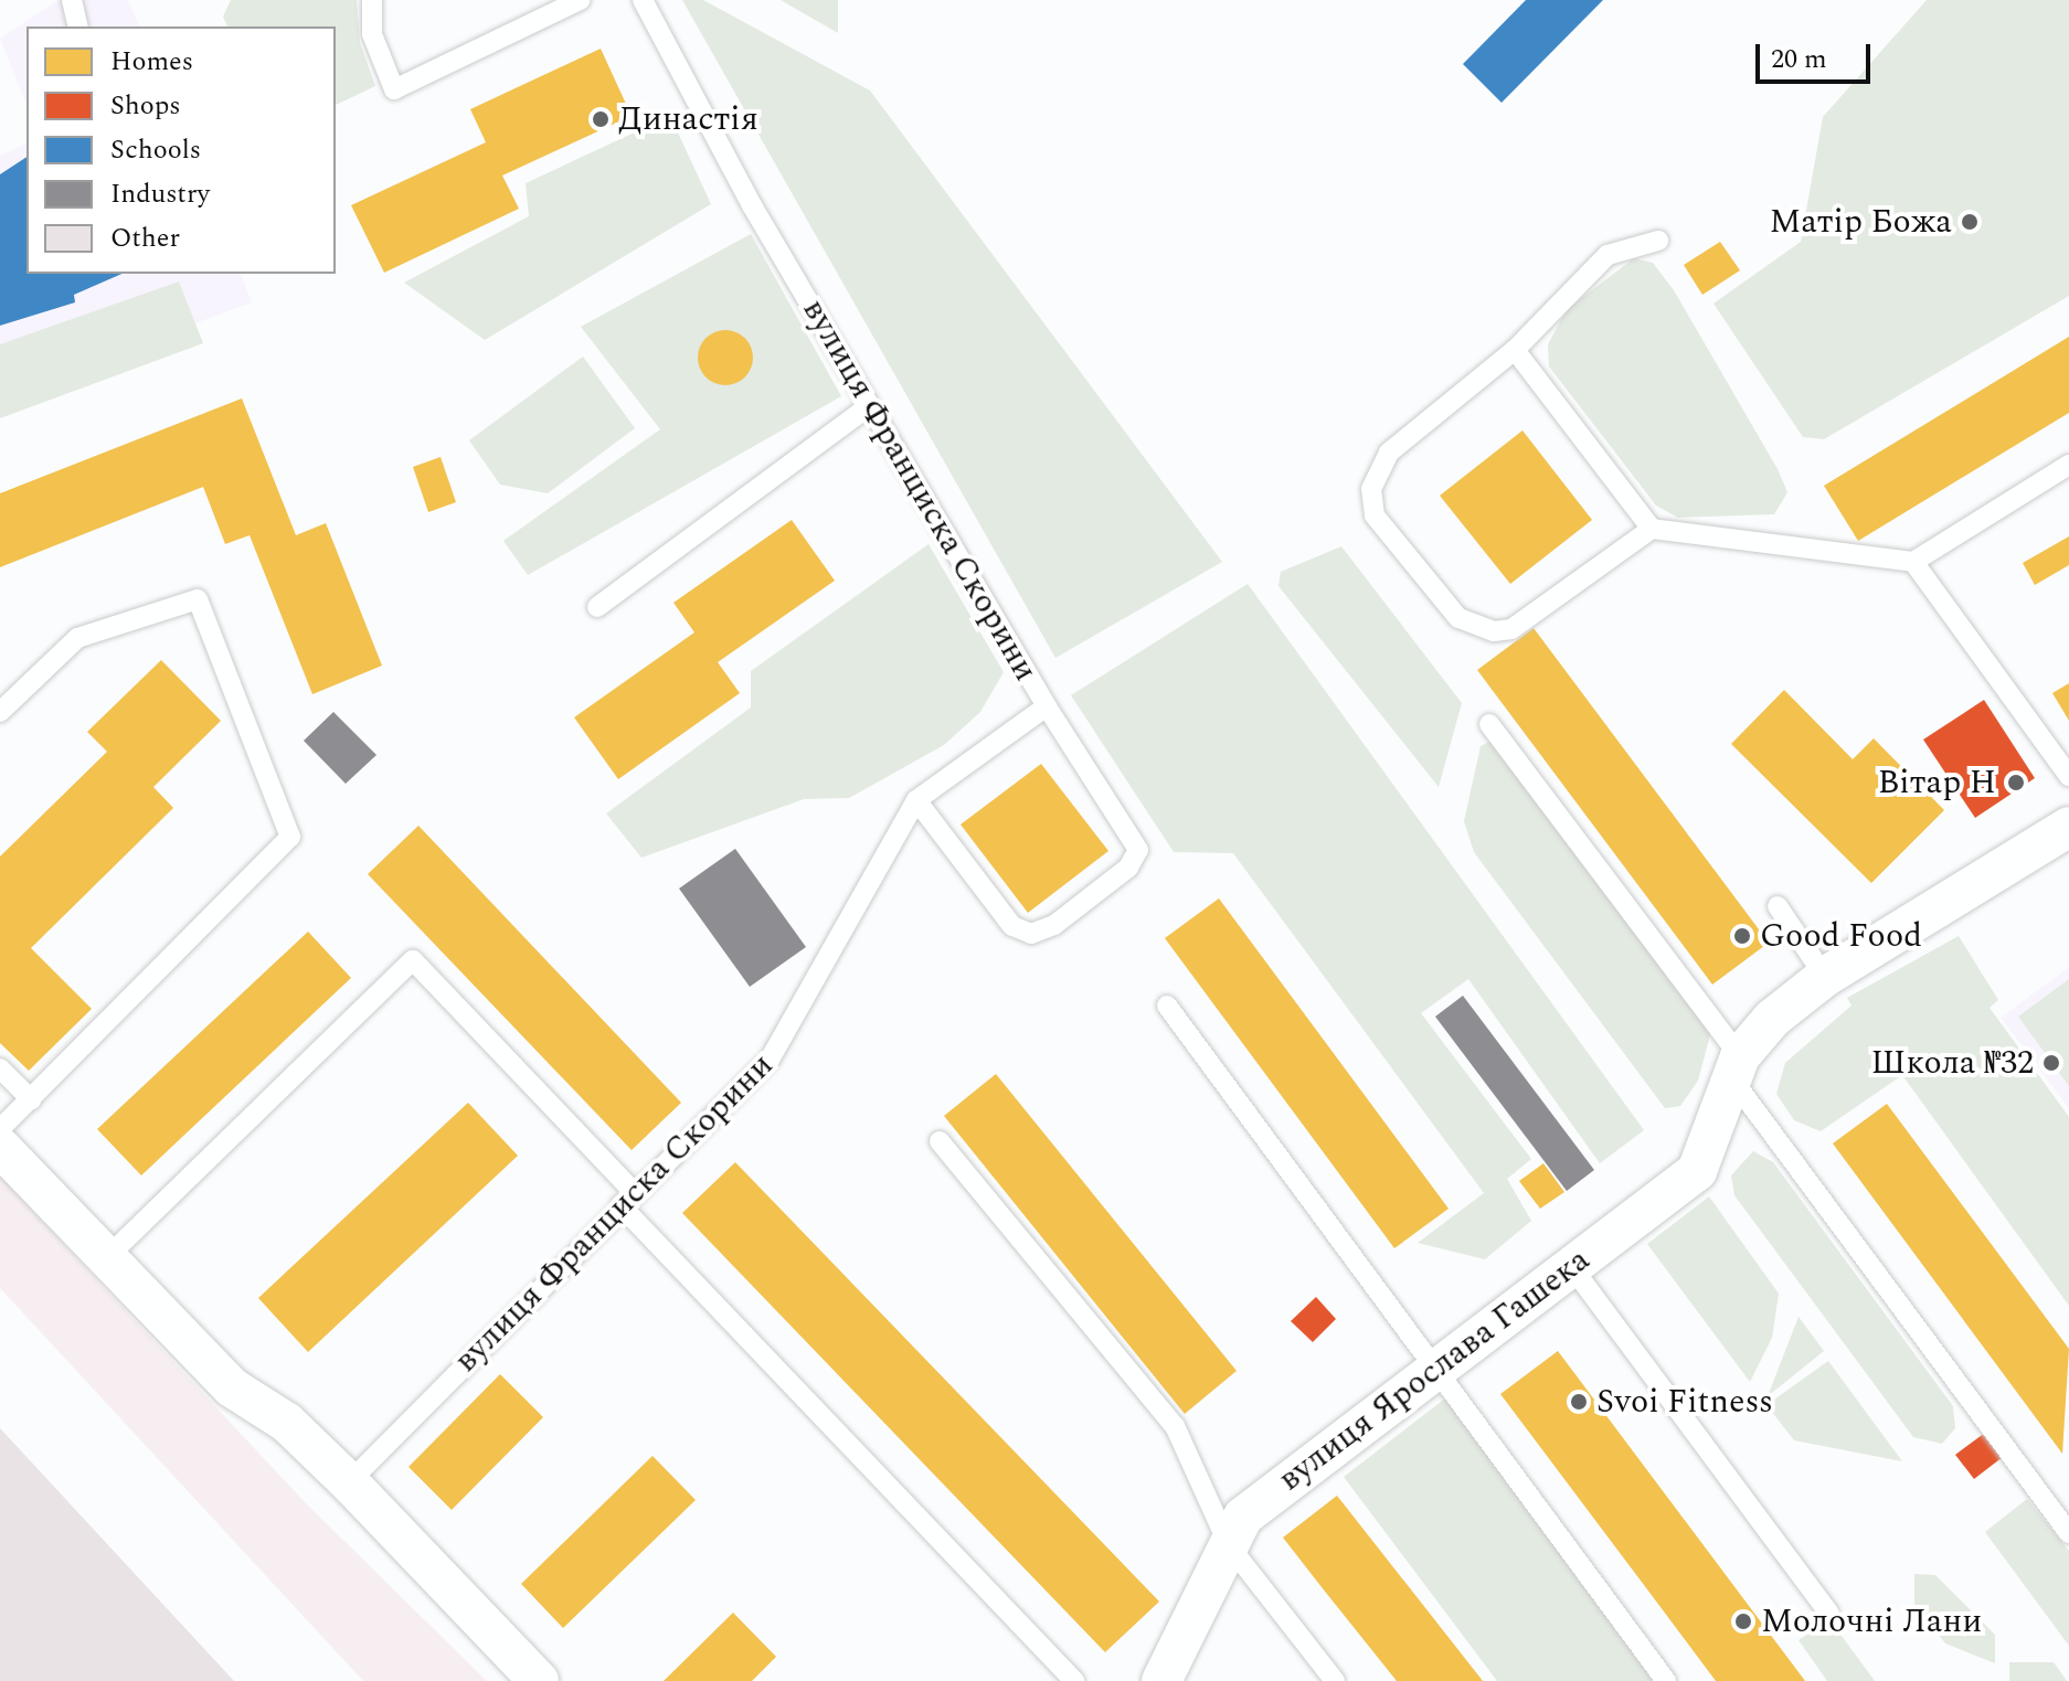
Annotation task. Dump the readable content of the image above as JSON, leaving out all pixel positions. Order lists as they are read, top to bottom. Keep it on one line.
{"streets":{"street":["вулиця Ярослава Гашека"],"lane":["вулиця Франциска Скорини"]},"places":["Династія","Матір Божа","Вітар Н","Good Food","Школа №32","Svoi Fitness","Молочні Лани"],"legend":["Homes","Shops","Schools","Industry","Other"],"scale_bar":"20 m"}
